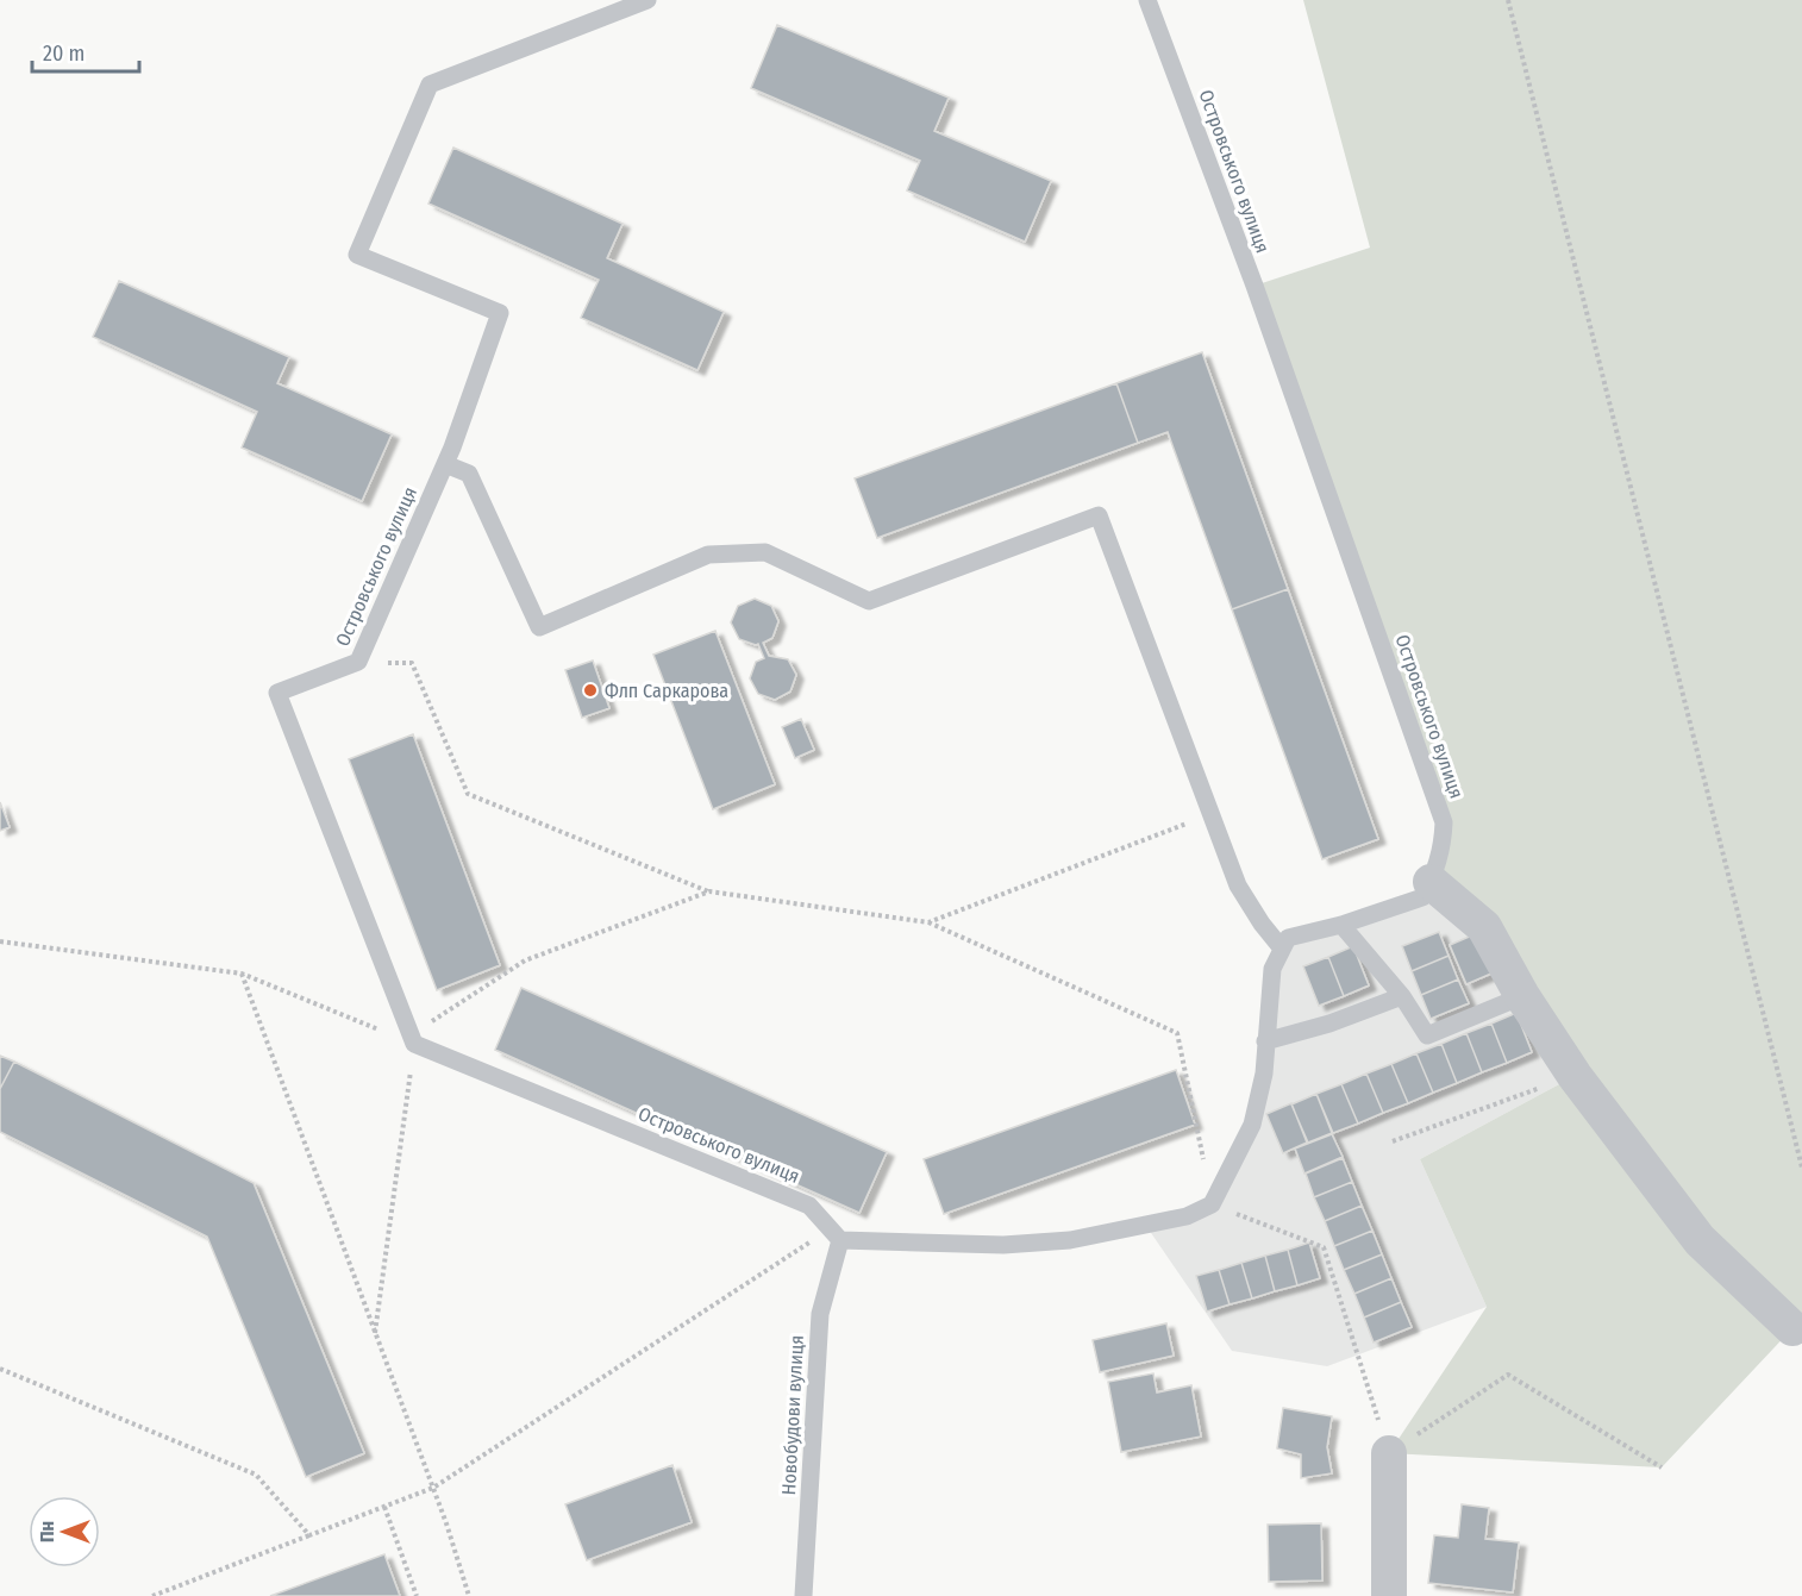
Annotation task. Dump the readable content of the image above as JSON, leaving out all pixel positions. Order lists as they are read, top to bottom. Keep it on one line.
{"streets":{"lane":["Островського вулиця","Новобудови вулиця"]},"crossings":[["Островського вулиця","Новобудови вулиця"]],"places":["Флп Саркарова"],"scale_bar":"20 m","north":"left"}
